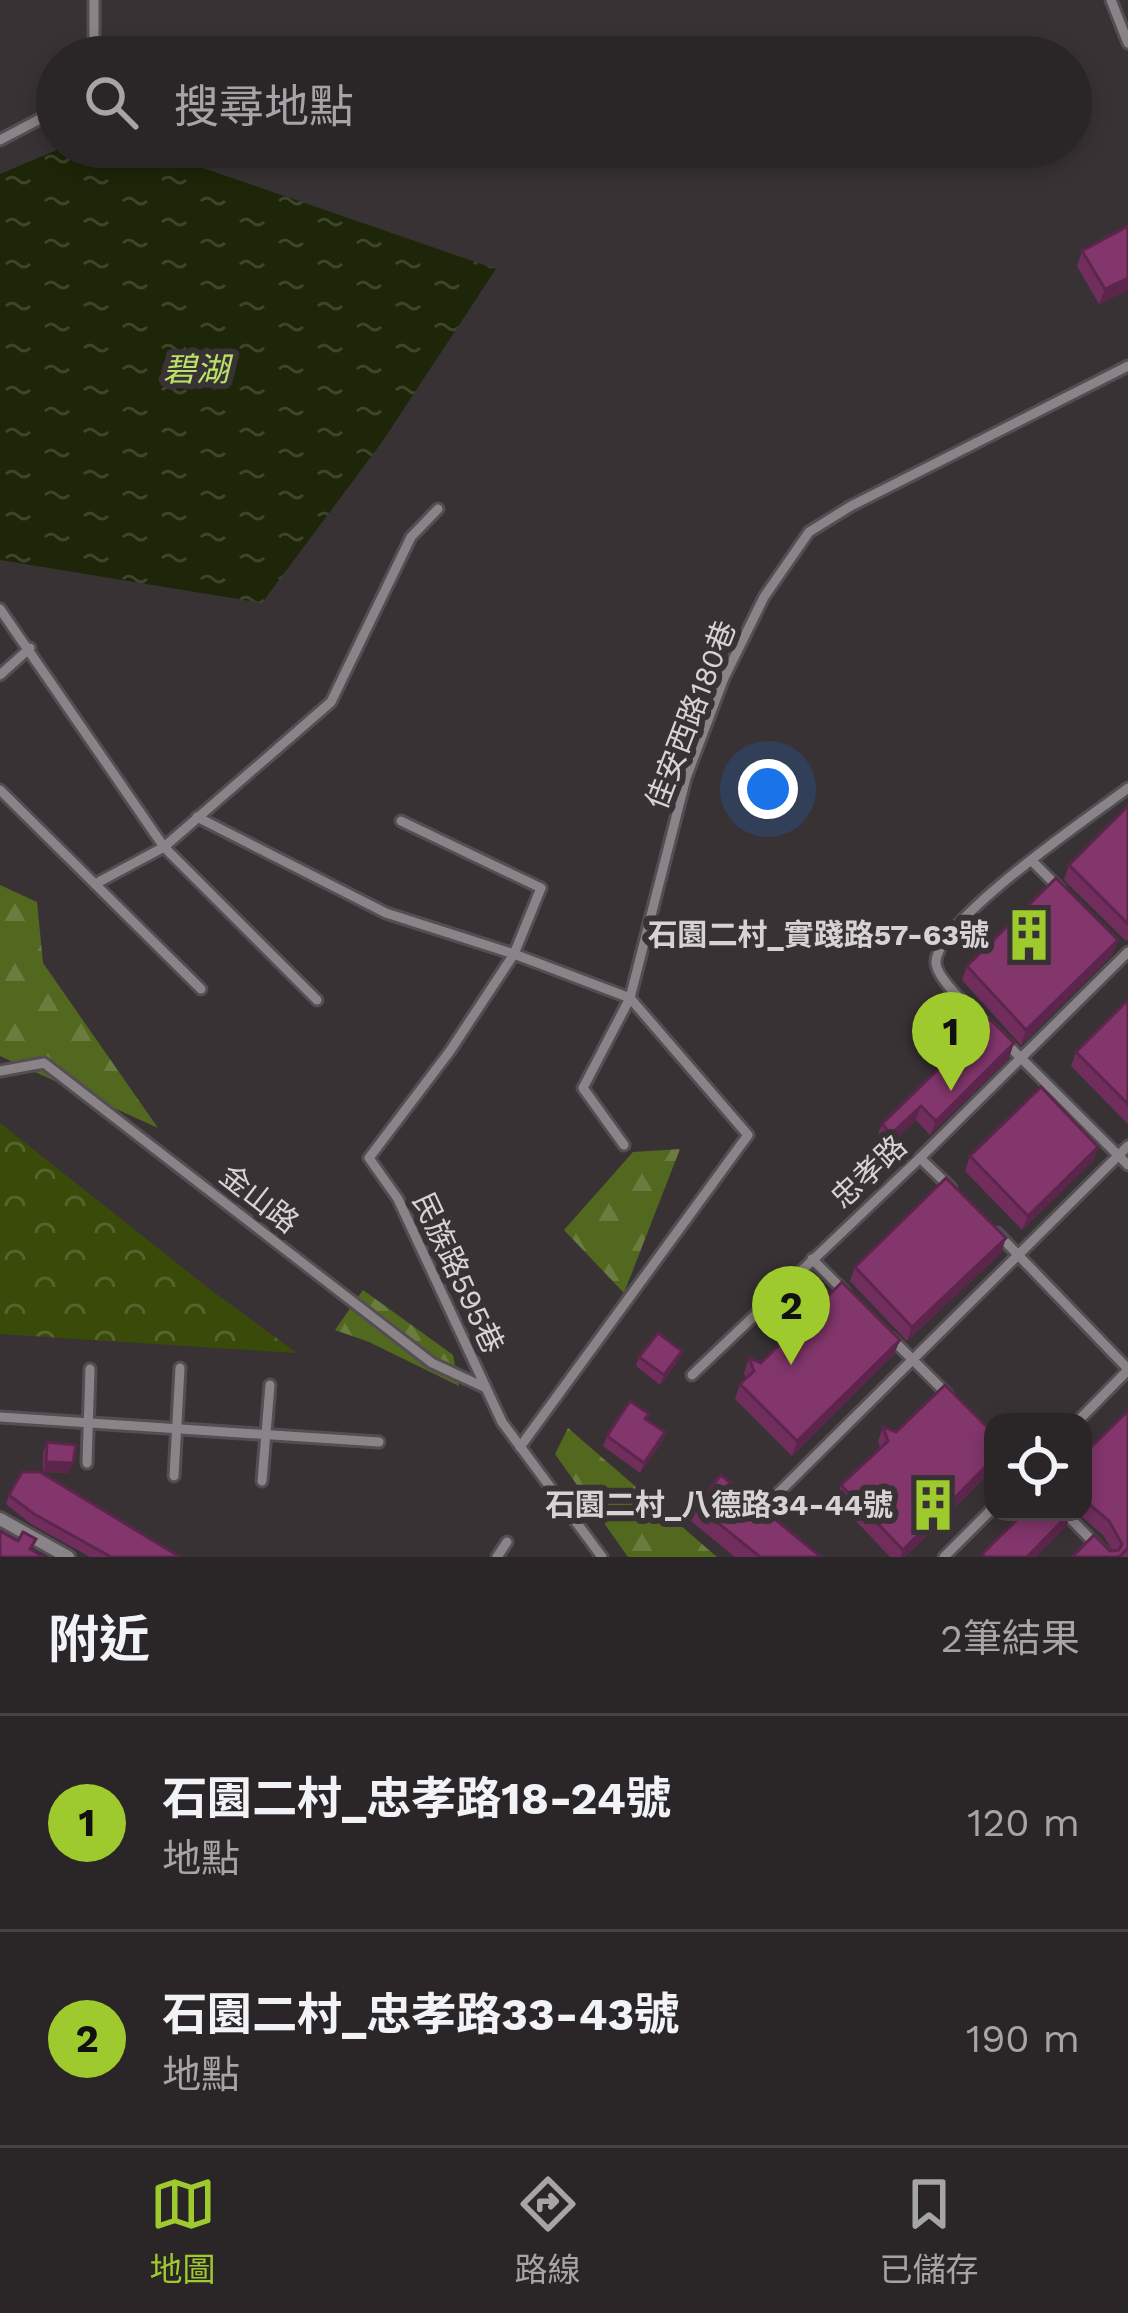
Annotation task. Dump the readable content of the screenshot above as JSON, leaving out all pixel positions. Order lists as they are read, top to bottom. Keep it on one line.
{"streets":{"lane":["佳安西路180巷","忠孝路","金山路","民族路595巷"]},"crossings":[["金山路","民族路595巷"]],"water":["碧湖"],"places":{"building":["石園二村_實踐路57-63號","石園二村_八德路34-44號"]},"page":{"search":"搜尋地點","pins":["1","2"],"heading":["附近","2筆結果"],"list":[{"mark":"1","name":"石園二村_忠孝路18-24號","note":"地點","value":"120 m"},{"mark":"2","name":"石園二村_忠孝路33-43號","note":"地點","value":"190 m"}],"nav":["地圖","路線","已儲存"]}}
